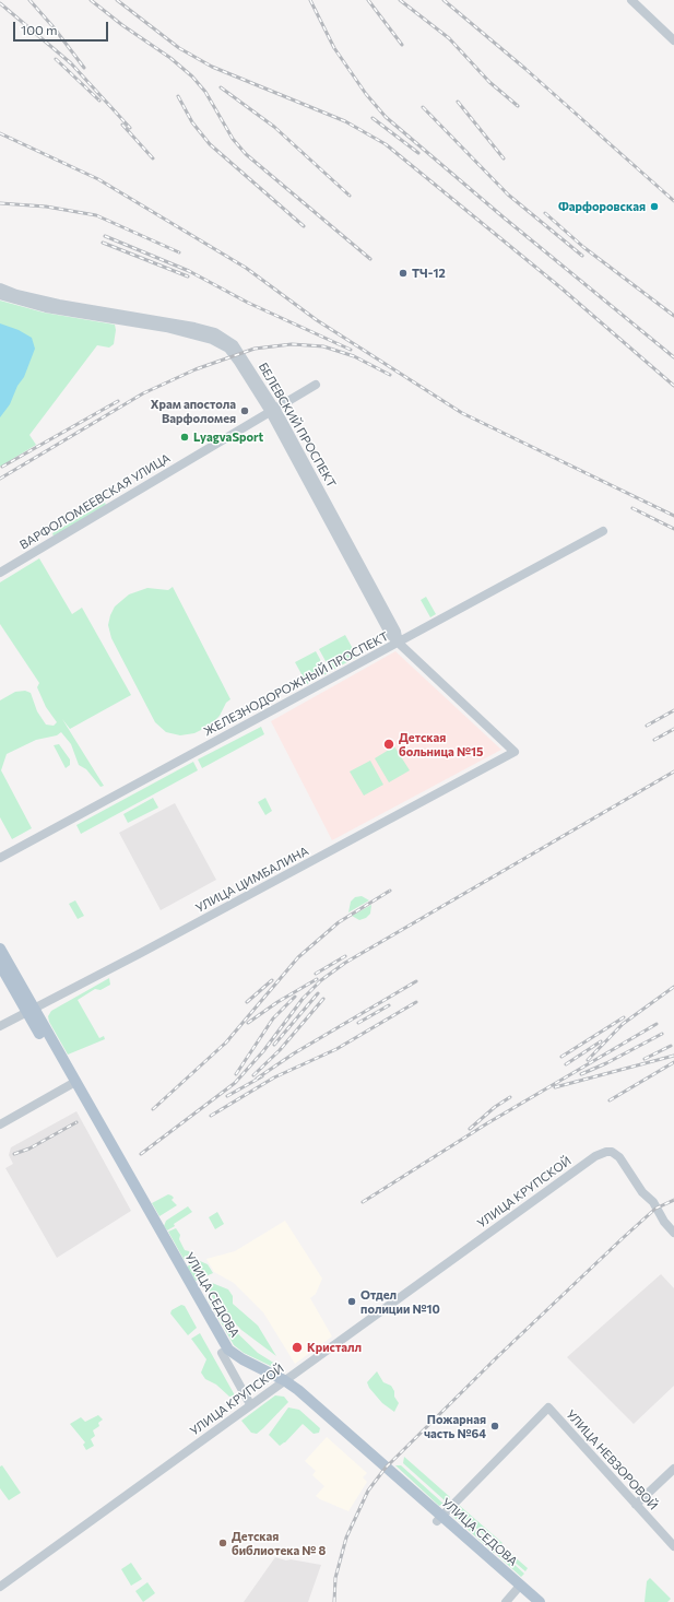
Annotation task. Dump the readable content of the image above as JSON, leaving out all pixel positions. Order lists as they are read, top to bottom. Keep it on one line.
{"streets":{"main road":["УЛИЦА СЕДОВА"],"street":["БЕЛЕВСКИЙ ПРОСПЕКТ","ВАРФОЛОМЕЕВСКАЯ УЛИЦА","ЖЕЛЕЗНОДОРОЖНЫЙ ПРОСПЕКТ","УЛИЦА ЦИМБАЛИНА","УЛИЦА КРУПСКОЙ","УЛИЦА НЕВЗОРОВОЙ"]},"crossings":[["БЕЛЕВСКИЙ ПРОСПЕКТ","ВАРФОЛОМЕЕВСКАЯ УЛИЦА"],["БЕЛЕВСКИЙ ПРОСПЕКТ","ЖЕЛЕЗНОДОРОЖНЫЙ ПРОСПЕКТ"],["БЕЛЕВСКИЙ ПРОСПЕКТ","УЛИЦА ЦИМБАЛИНА"],["УЛИЦА ЦИМБАЛИНА","УЛИЦА СЕДОВА"],["УЛИЦА КРУПСКОЙ","УЛИЦА СЕДОВА"],["УЛИЦА СЕДОВА","УЛИЦА НЕВЗОРОВОЙ"]],"places":["Фарфоровская","ТЧ-12","Храм апостола Варфоломея","LyagvaSport","Детская больница №15","Отдел полиции №10","Кристалл","Пожарная часть №64","Детская библиотека № 8"],"scale_bar":"100 m"}
